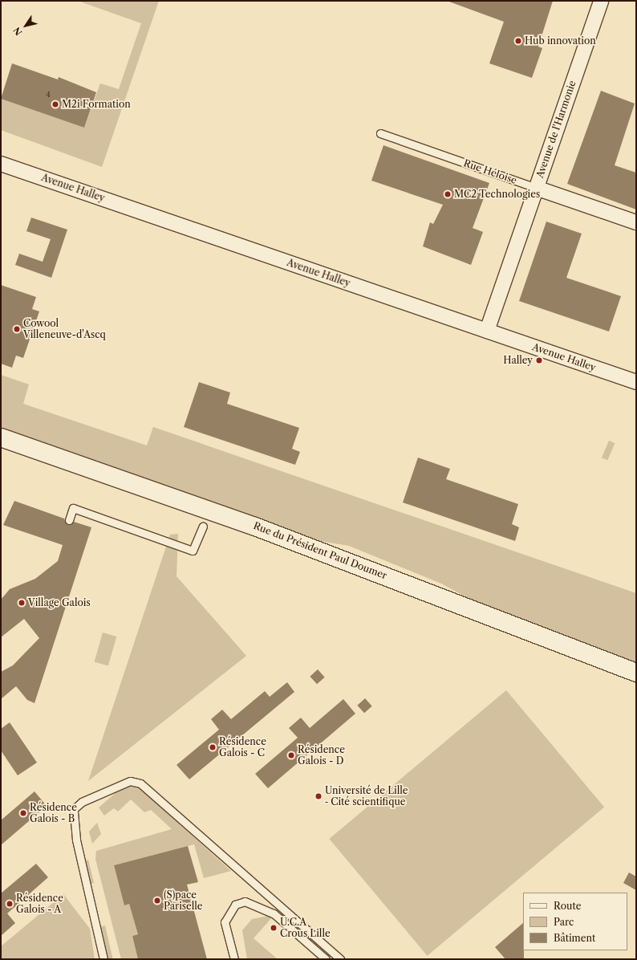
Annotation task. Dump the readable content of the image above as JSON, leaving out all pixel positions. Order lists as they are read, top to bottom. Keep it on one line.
{"streets":{"main road":["Rue du Président Paul Doumer"],"street":["Avenue de l'Harmonie","Rue Héloise","Avenue Halley"]},"crossings":[["Avenue de l'Harmonie","Rue Héloise"],["Avenue de l'Harmonie","Avenue Halley"]],"places":["Hub innovation","M2i Formation","MC2 Technologies","Cowool Villeneuve-d'Ascq","Halley","Village Galois","Résidence Galois - C","Résidence Galois - D","Université de Lille ‐ Cité scientifique","Résidence Galois - B","(S)pace Pariselle","Résidence Galois - A","U.C.A Crous Lille"],"house_numbers":["4"],"legend":["Route","Parc","Bâtiment"],"north":"bottom left"}
